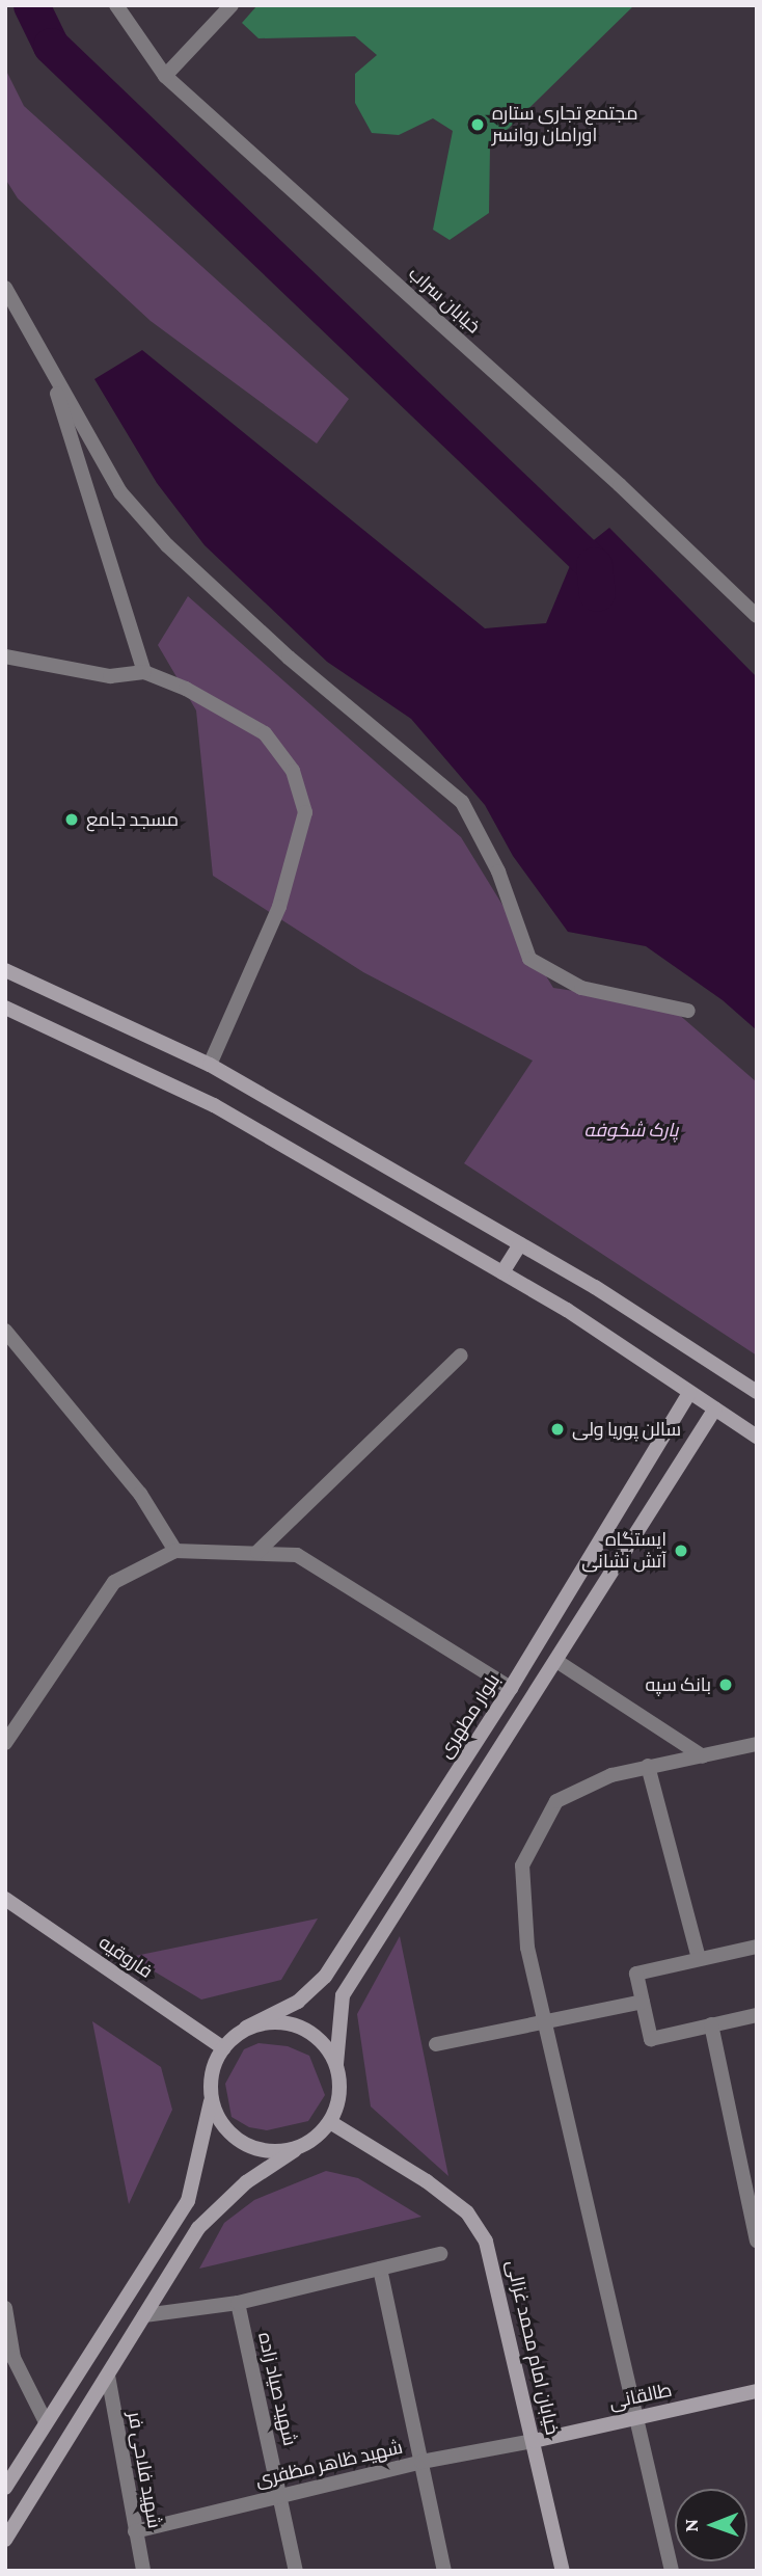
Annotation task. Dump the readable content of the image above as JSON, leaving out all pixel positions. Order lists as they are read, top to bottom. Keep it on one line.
{"streets":{"main road":["بلوار مطهری","فاروقیه","خیابان امام محمد غزالی","طالقانی"],"street":["خیابان سراب","شهید صیاد زاده","شهید ظاهر مظفری","شهید فلاحی فر"]},"crossings":[["بلوار مطهری","فاروقیه"],["بلوار مطهری","خیابان امام محمد غزالی"],["فاروقیه","خیابان امام محمد غزالی"],["خیابان امام محمد غزالی","طالقانی"],["خیابان امام محمد غزالی","شهید ظاهر مظفری"],["شهید صیاد زاده","شهید ظاهر مظفری"],["طالقانی","شهید ظاهر مظفری"],["شهید ظاهر مظفری","شهید فلاحی فر"]],"parks":["پارک شکوفه"],"places":["مجتمع تجاری ستاره اورامان روانسر","مسجد جامع","سالن پوریا ولی","ایستگاه آتش نشانی","بانک سپه"],"north":"left"}
